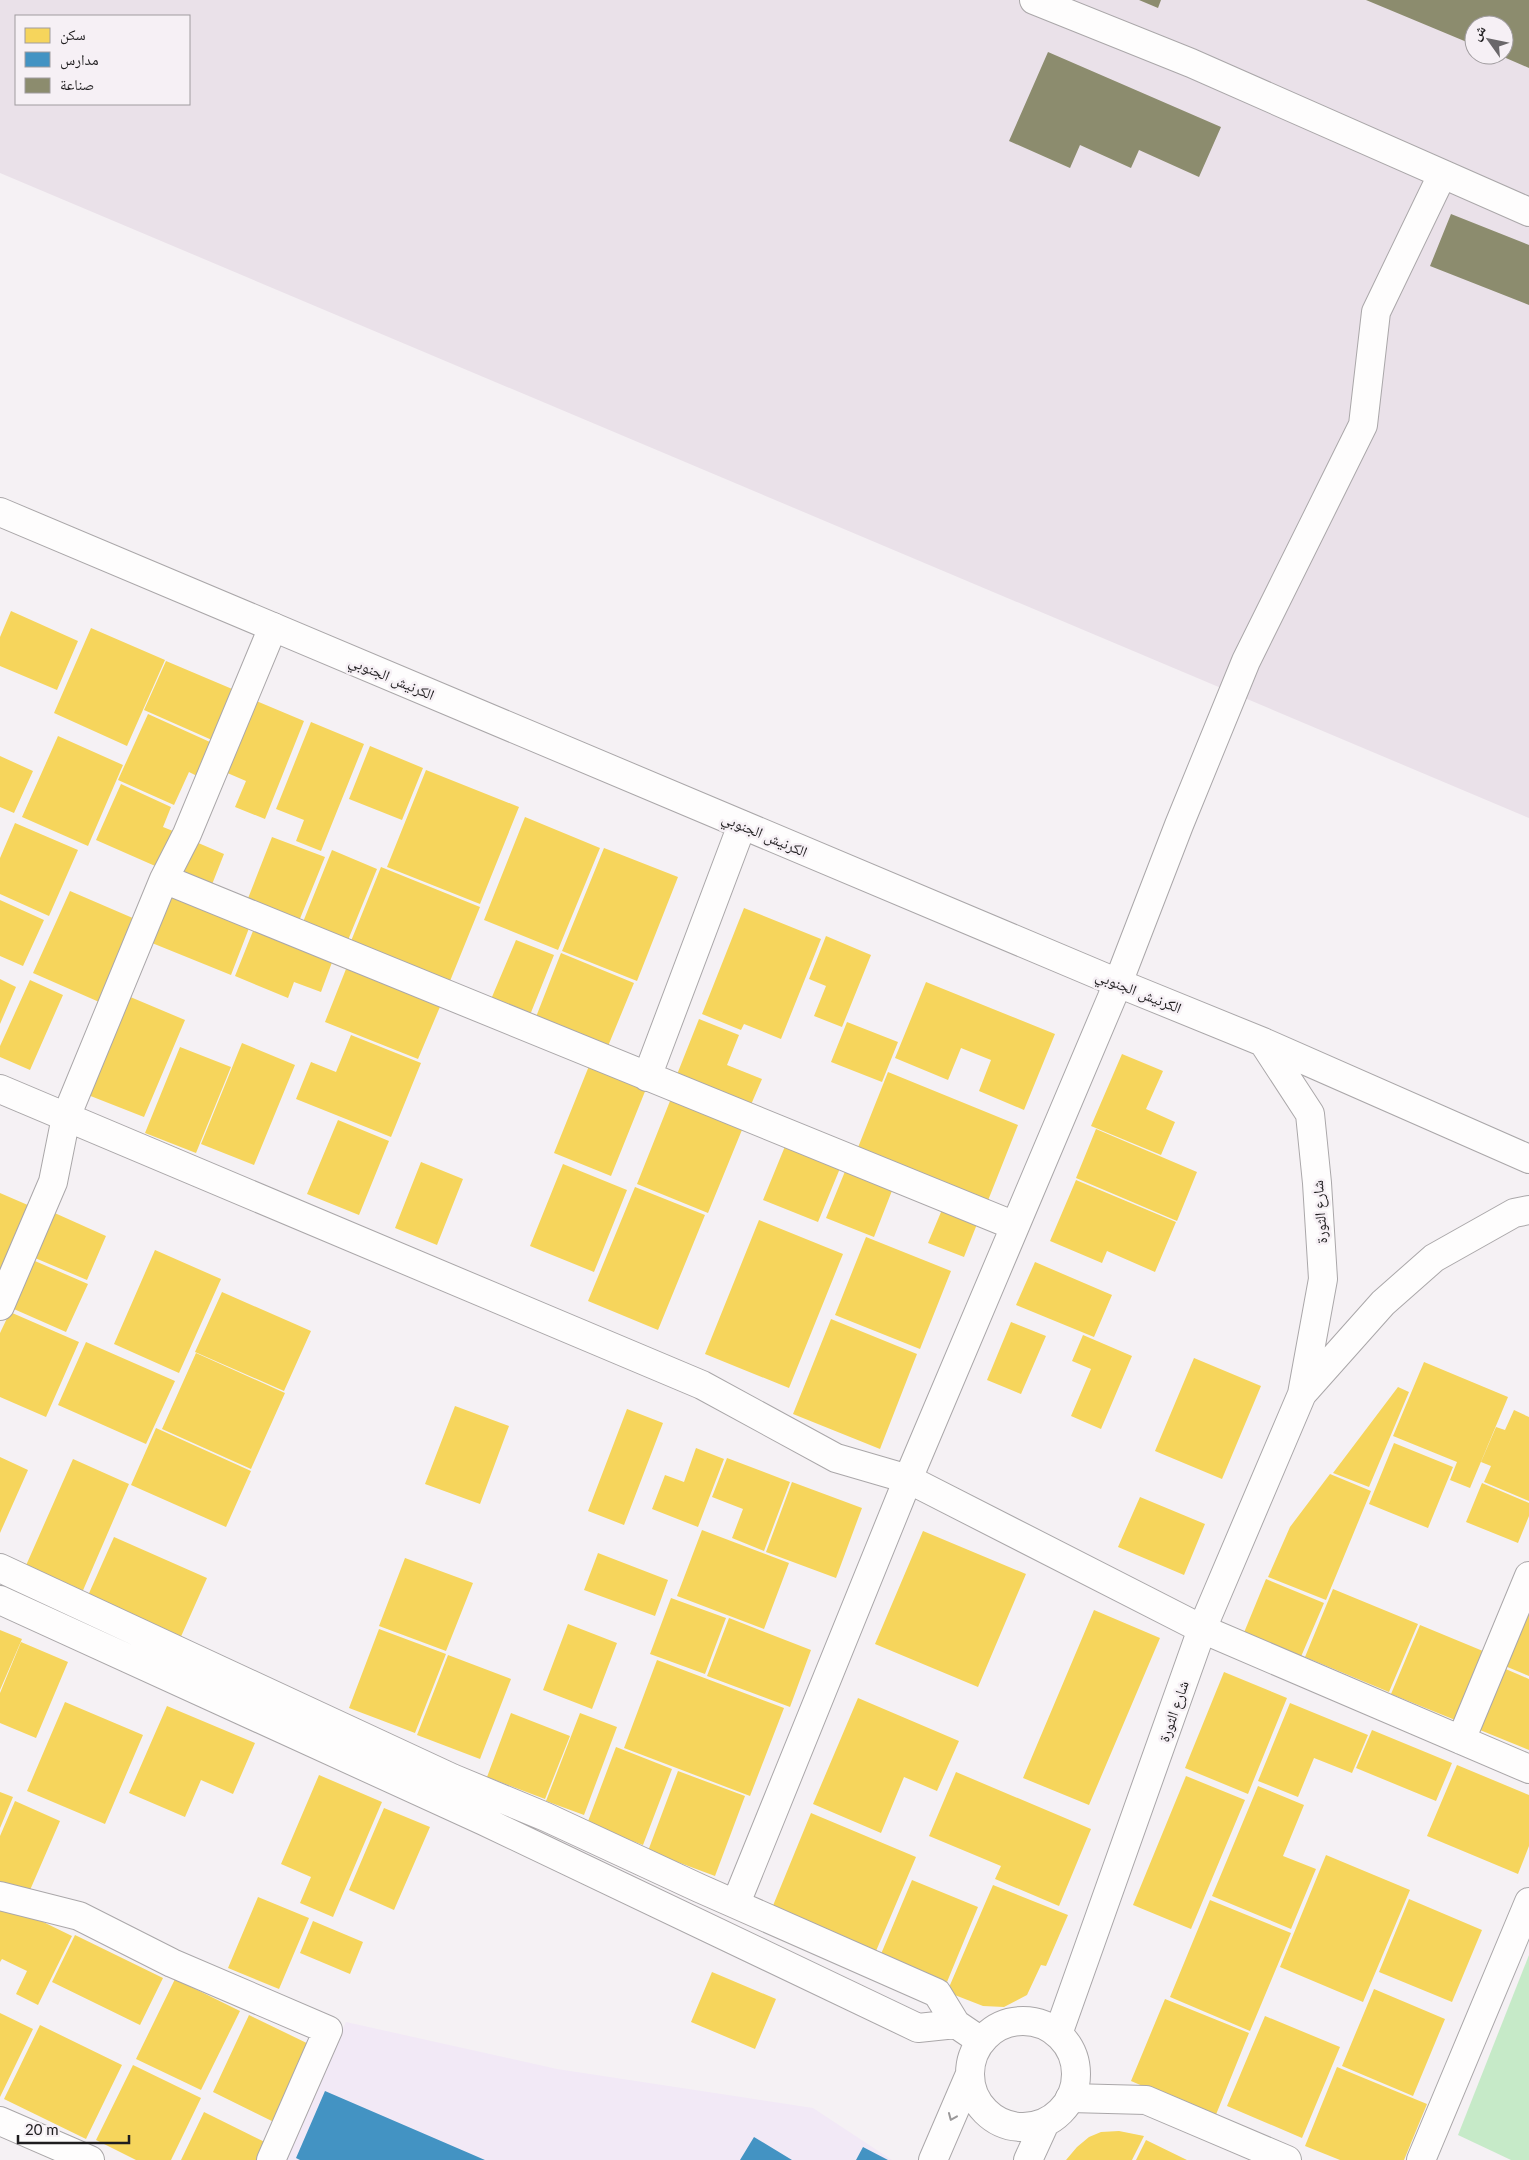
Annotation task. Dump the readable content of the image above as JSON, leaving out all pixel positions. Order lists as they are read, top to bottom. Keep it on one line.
{"streets":{"street":["الكرنيش الجنوبي","شارع الثورة"]},"crossings":[["الكرنيش الجنوبي","شارع الثورة"]],"legend":["سكن","مدارس","صناعة"],"scale_bar":"20 m","north":"top left"}
